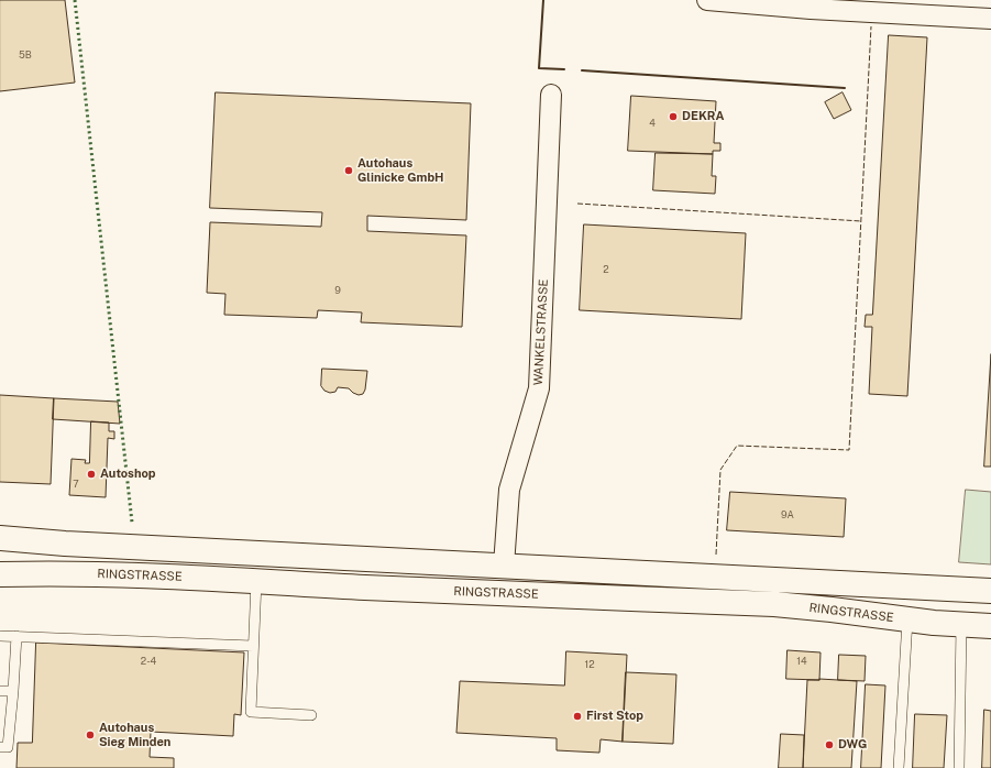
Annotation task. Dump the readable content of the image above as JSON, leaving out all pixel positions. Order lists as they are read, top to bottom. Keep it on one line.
{"streets":{"main road":["RINGSTRASSE"],"street":["WANKELSTRASSE"]},"places":["DEKRA","Autohaus Glinicke GmbH","Autoshop","First Stop","Autohaus Sieg Minden","DWG"],"house_numbers":["5B","4","2","9","7","9A","2-4","14","12"]}
